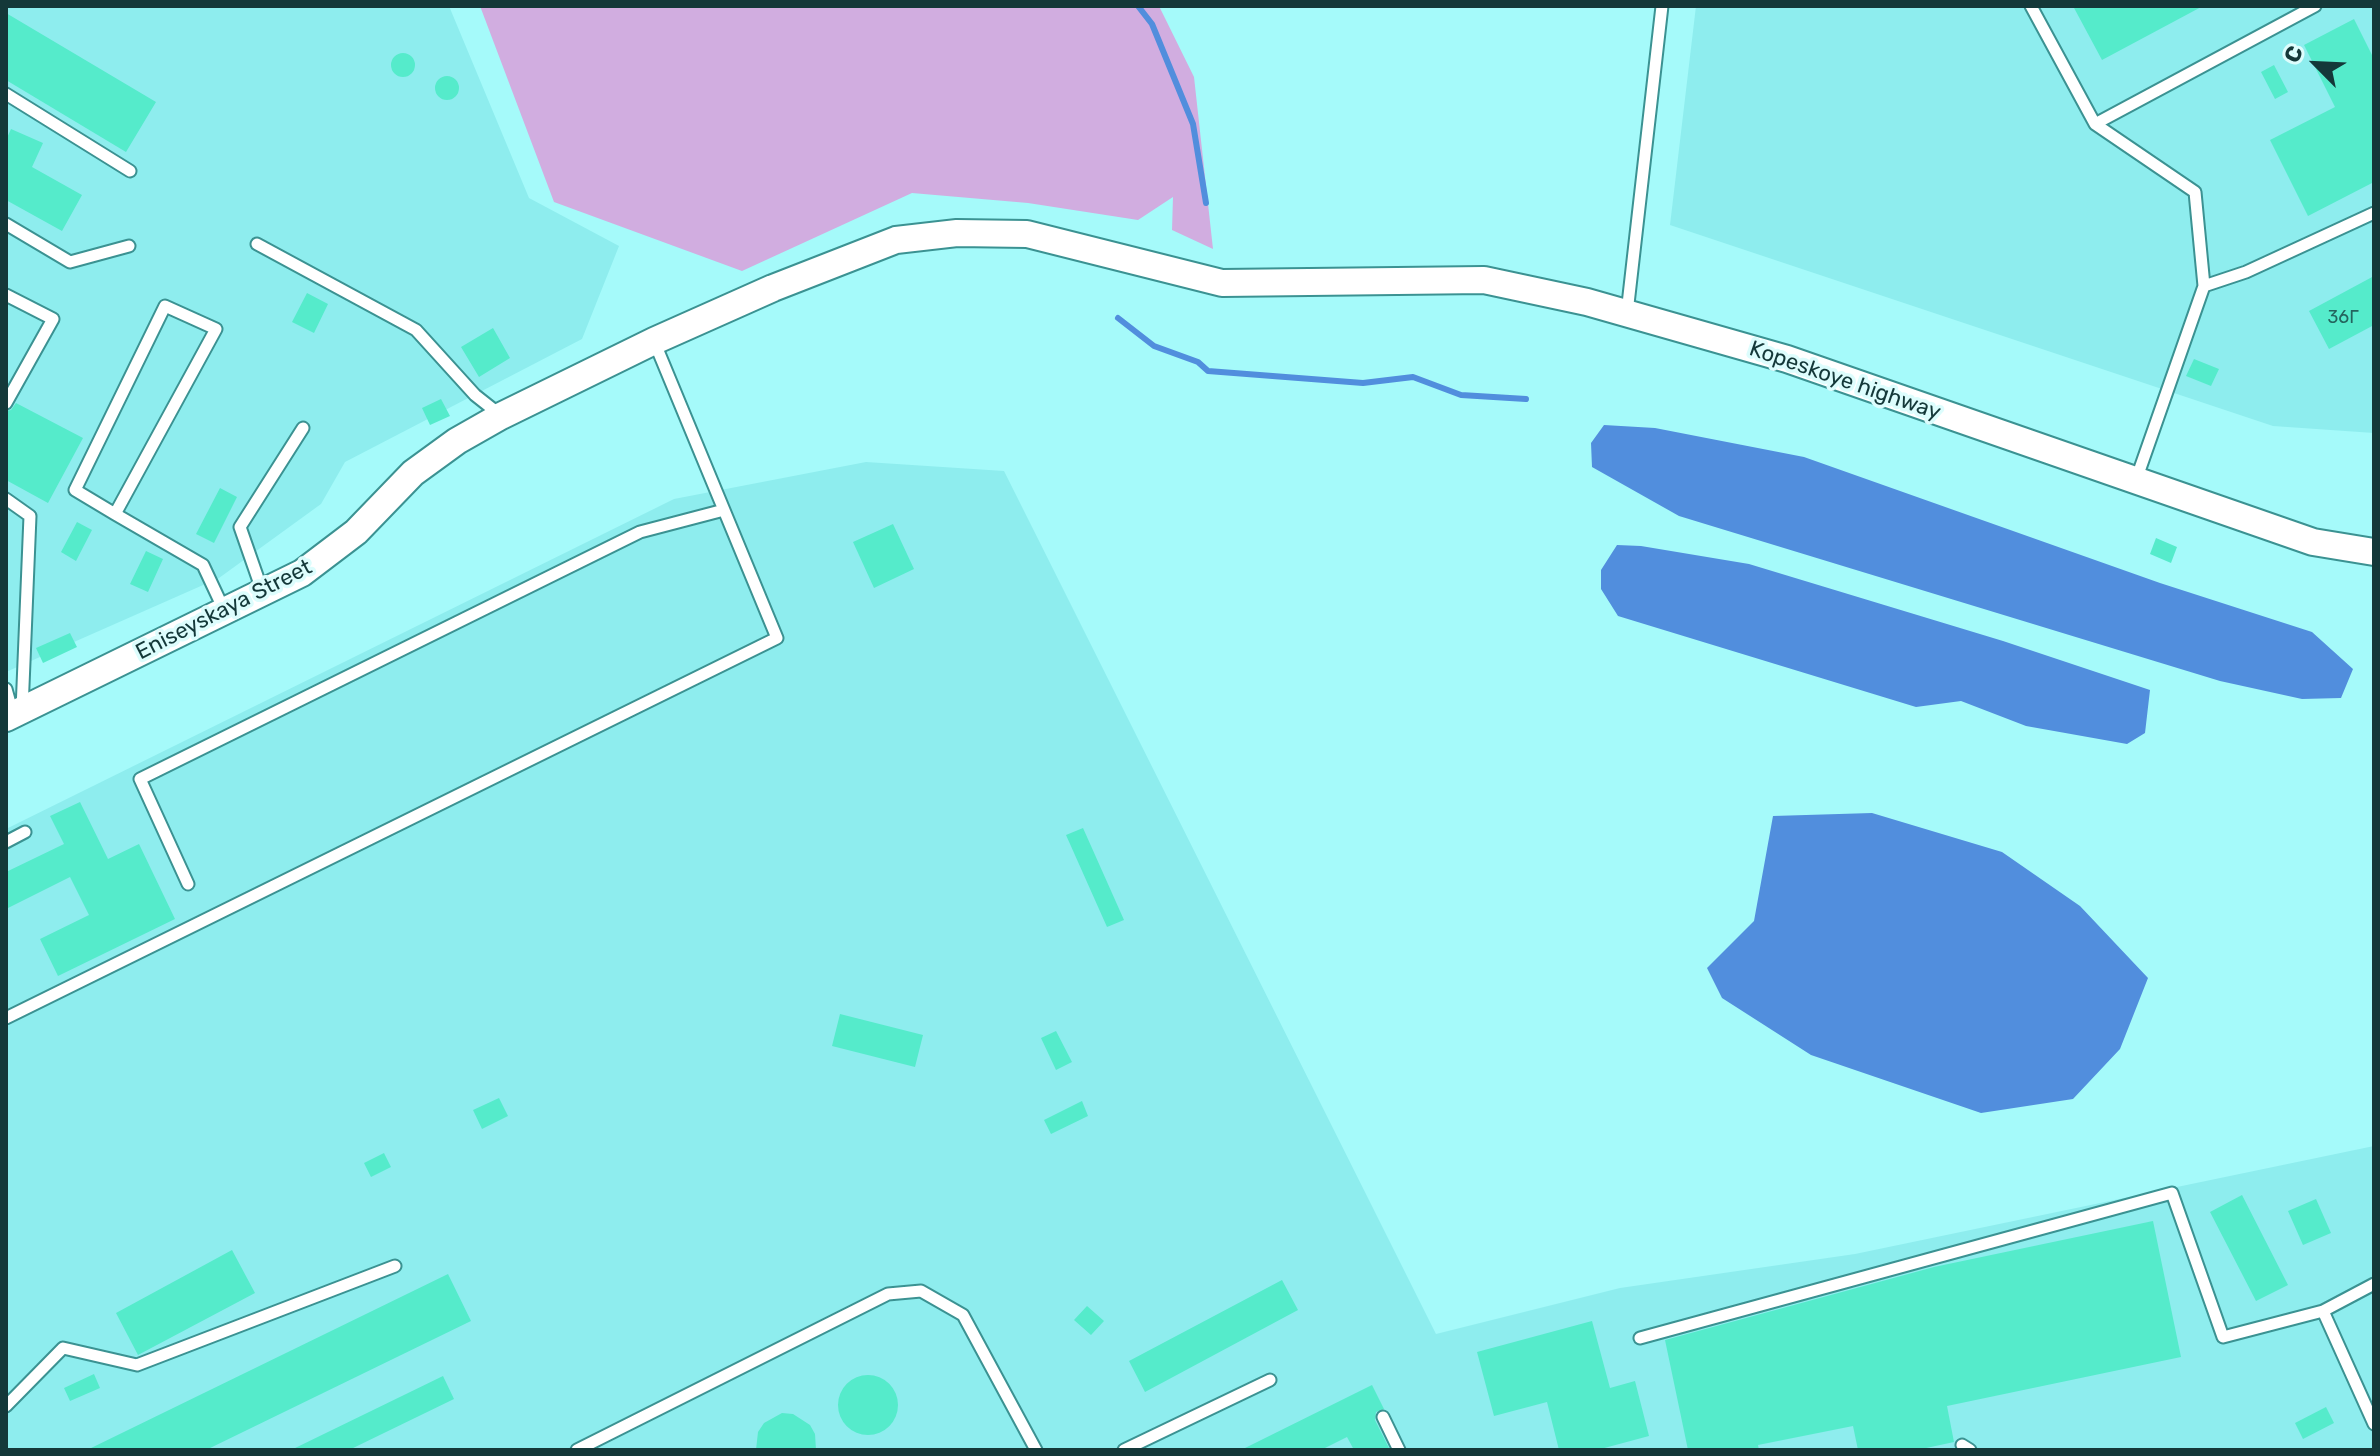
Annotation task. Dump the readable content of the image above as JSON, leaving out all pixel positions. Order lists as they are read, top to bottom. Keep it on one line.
{"streets":{"street":["Kopeskoye highway","Eniseyskaya Street"]},"crossings":[["Kopeskoye highway","Eniseyskaya Street"]],"house_numbers":["36Г"],"north":"top left"}
